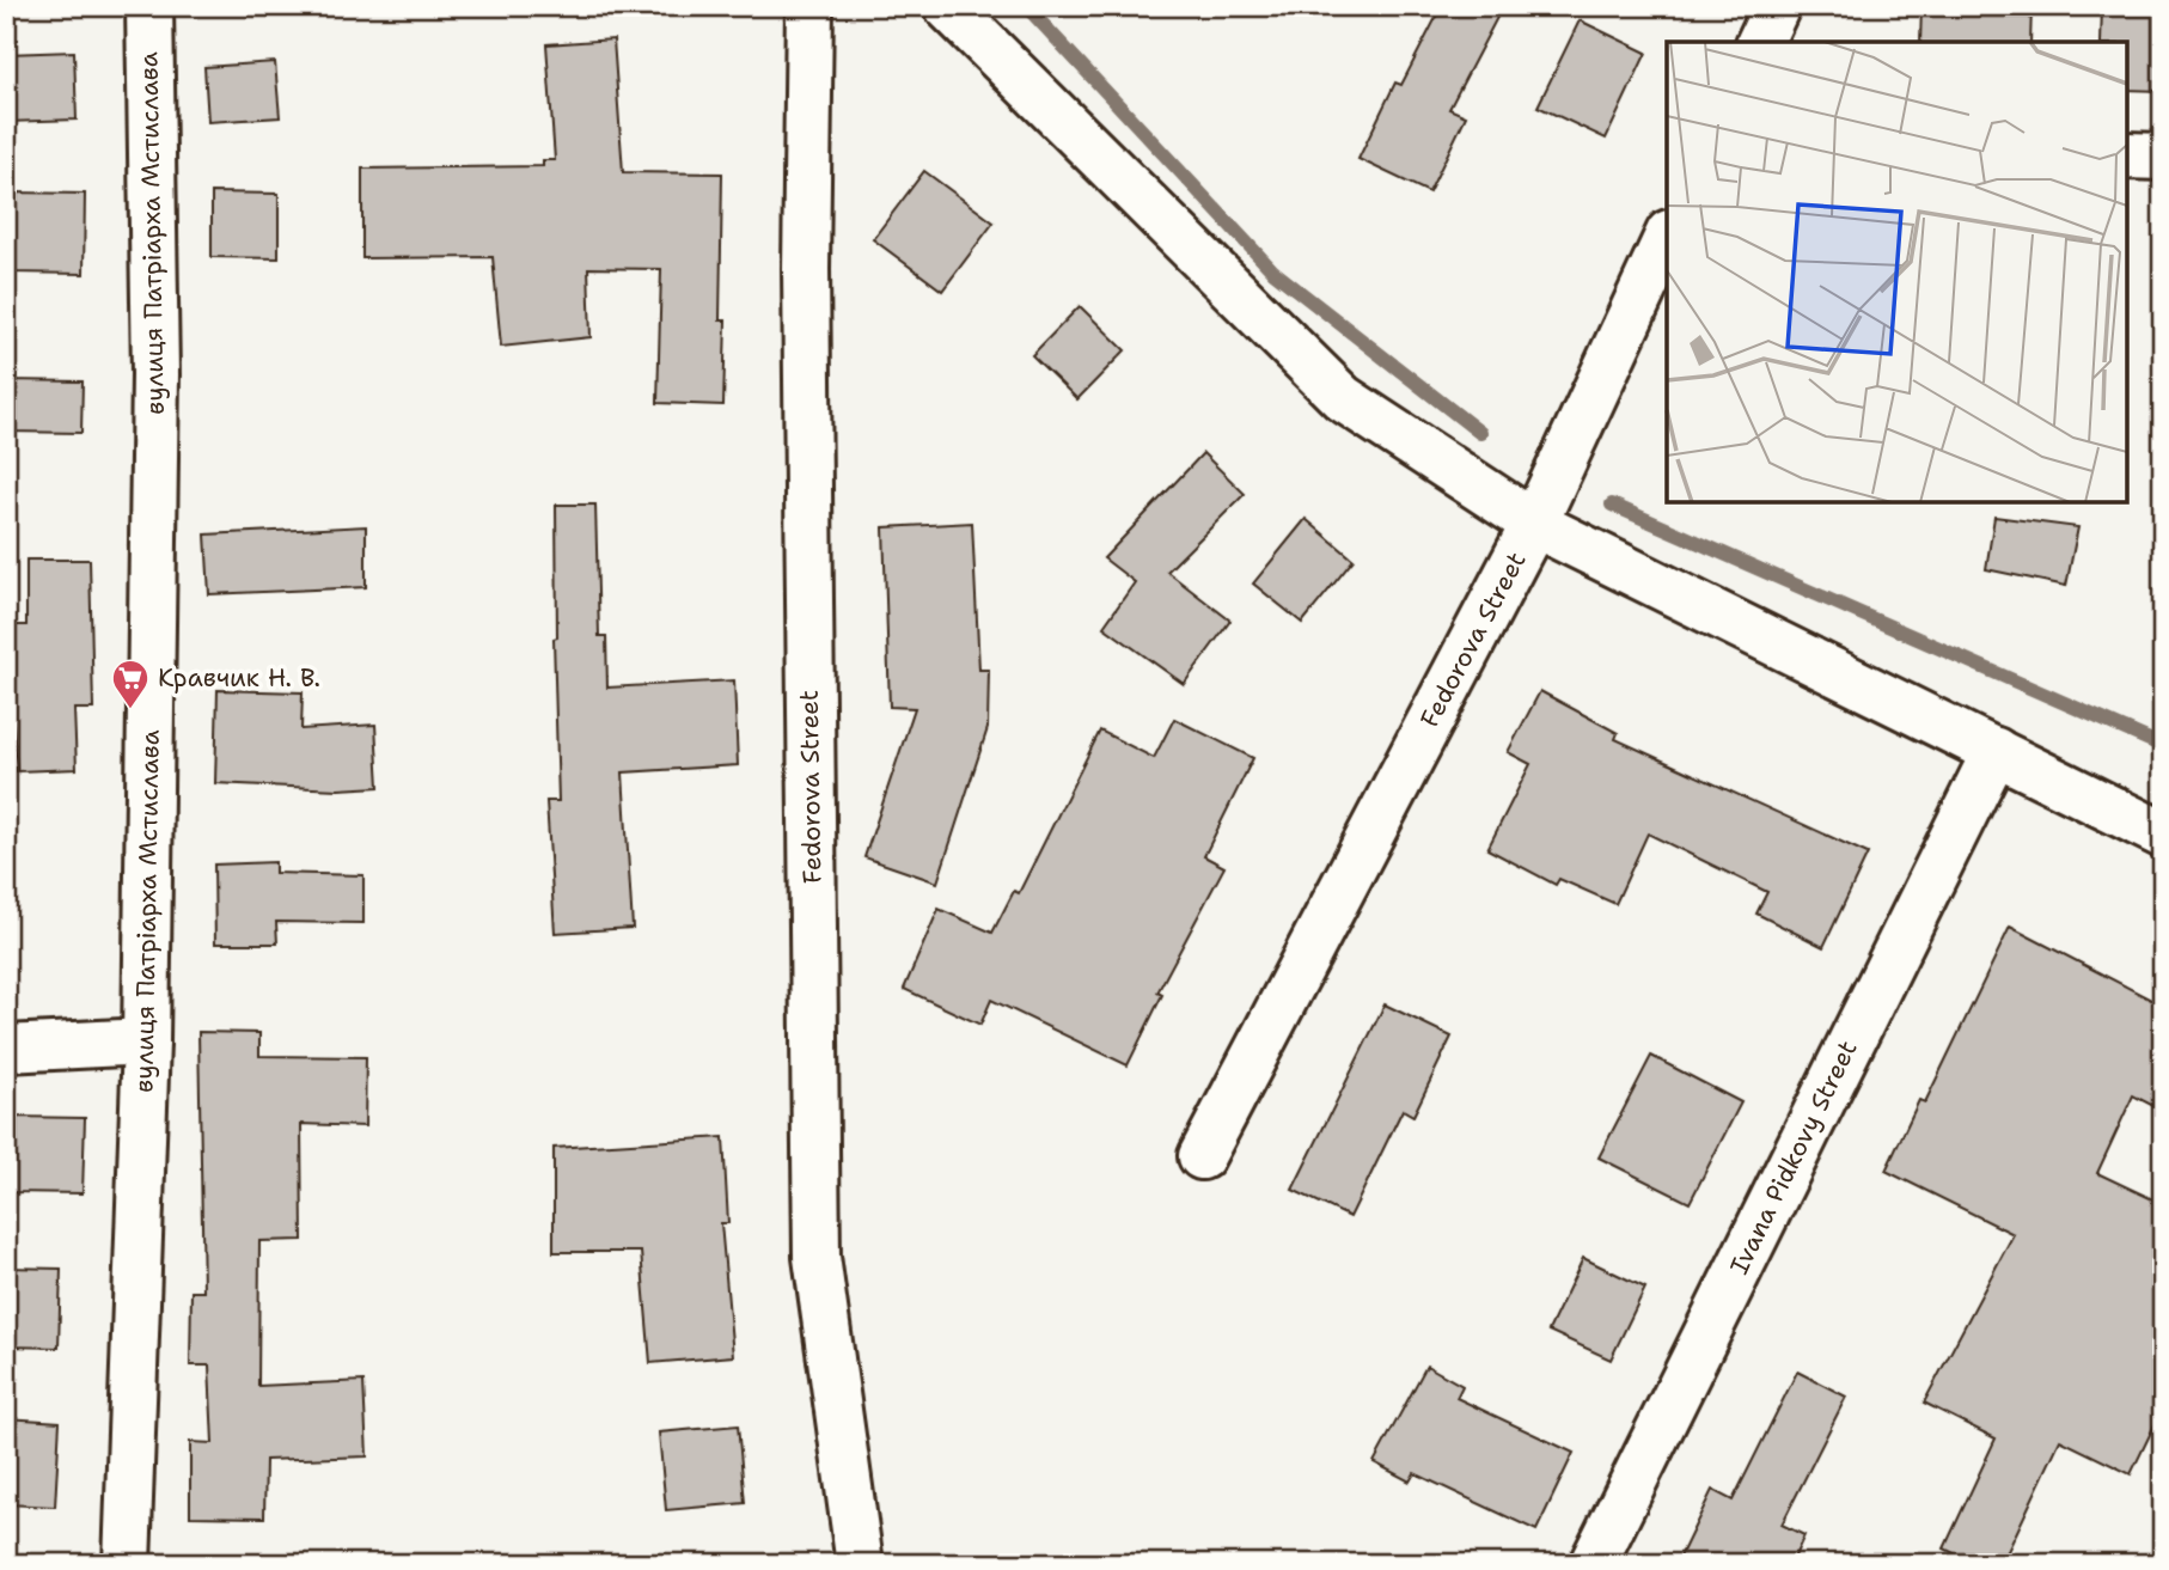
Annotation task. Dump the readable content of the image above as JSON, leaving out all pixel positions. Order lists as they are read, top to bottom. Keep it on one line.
{"streets":{"street":["вулиця Патріарха Мстислава","Fedorova Street","Ivana Pidkovy Street"]},"places":{"supermarket":["Кравчик Н. В."]}}
